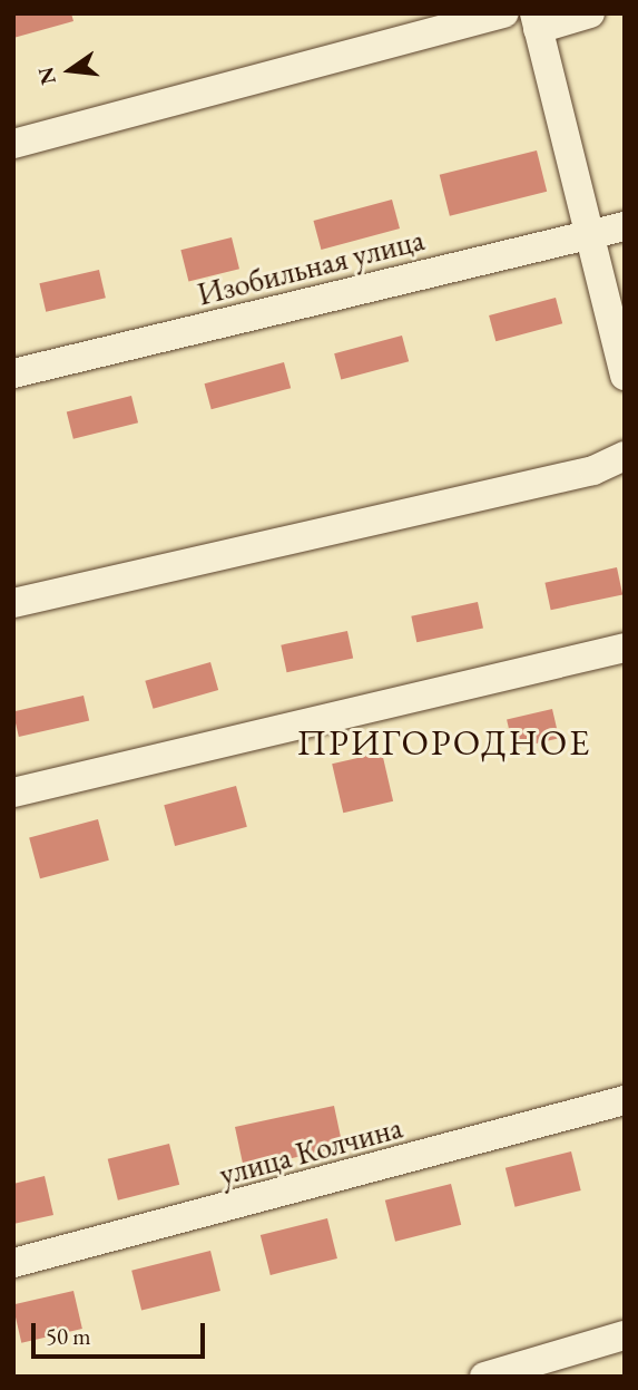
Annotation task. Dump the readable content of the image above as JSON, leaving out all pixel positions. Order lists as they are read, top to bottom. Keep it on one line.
{"streets":{"street":["Изобильная улица","улица Колчина"]},"districts":["ПРИГОРОДНОЕ"],"scale_bar":"50 m","north":"left"}
